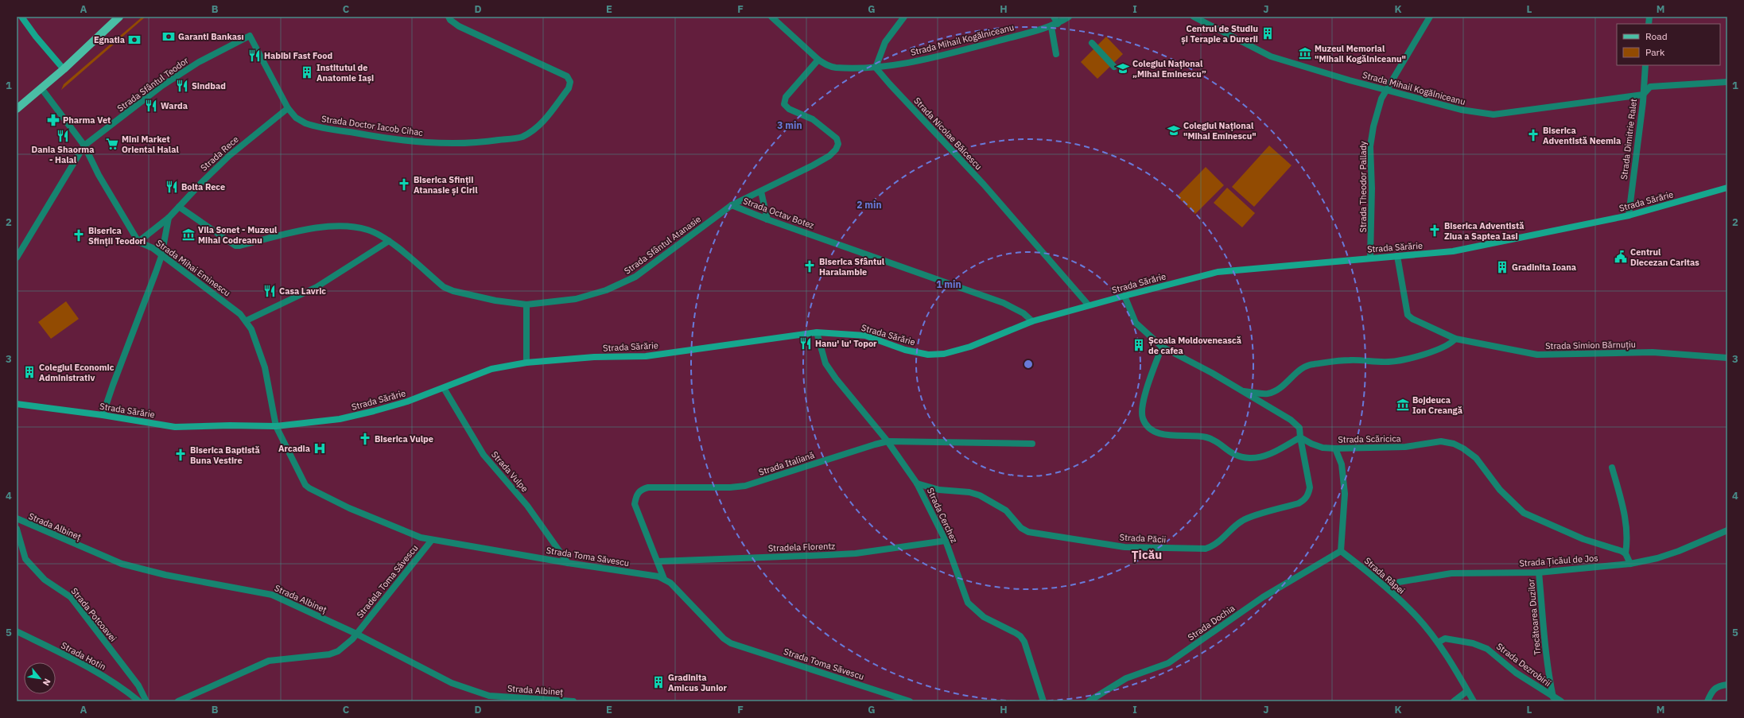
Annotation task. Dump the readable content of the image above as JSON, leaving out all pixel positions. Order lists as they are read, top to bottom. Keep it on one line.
{"streets":{"street":["Strada Mihail Kogălniceanu","Strada Sfântul Teodor","Strada Doctor Iacob Cihac","Strada Nicolae Bălcescu","Strada Dimitrie Ralet","Strada Rece","Strada Theodor Pallady","Strada Sărărie","Strada Octav Botez","Strada Sfântul Atanasie","Strada Mihai Eminescu","Strada Simion Bărnuțiu","Strada Scăricica","Strada Italiană","Strada Vulpe","Strada Cerchez","Strada Albineț","Strada Păcii","Stradela Florentz","Strada Toma Săvescu","Strada Țicăul de Jos","Strada Râpei","Stradela Toma Săvescu","Strada Potcoavei","Trecătoarea Duzilor","Strada Dochia","Strada Hotin","Strada Dezrobirii"]},"crossings":[["Strada Mihail Kogălniceanu","Strada Nicolae Bălcescu"],["Strada Mihail Kogălniceanu","Strada Dimitrie Ralet"],["Strada Mihail Kogălniceanu","Strada Theodor Pallady"],["Strada Sfântul Teodor","Strada Doctor Iacob Cihac"],["Strada Doctor Iacob Cihac","Strada Rece"],["Strada Nicolae Bălcescu","Strada Sărărie"],["Strada Dimitrie Ralet","Strada Sărărie"],["Strada Rece","Strada Sfântul Atanasie"],["Strada Rece","Strada Mihai Eminescu"],["Strada Theodor Pallady","Strada Sărărie"],["Strada Sărărie","Strada Octav Botez"],["Strada Sărărie","Strada Mihai Eminescu"],["Strada Sărărie","Strada Simion Bărnuțiu"],["Strada Sărărie","Strada Vulpe"],["Strada Sărărie","Strada Cerchez"],["Strada Sărărie","Strada Toma Săvescu"],["Strada Octav Botez","Strada Sfântul Atanasie"],["Strada Mihai Eminescu","Strada Toma Săvescu"],["Strada Scăricica","Strada Păcii"],["Strada Italiană","Strada Cerchez"],["Strada Italiană","Stradela Florentz"],["Strada Italiană","Strada Toma Săvescu"],["Strada Vulpe","Strada Toma Săvescu"],["Strada Cerchez","Strada Păcii"],["Strada Cerchez","Stradela Florentz"],["Strada Albineț","Stradela Toma Săvescu"],["Strada Albineț","Strada Potcoavei"],["Strada Toma Săvescu","Stradela Toma Săvescu"],["Strada Țicăul de Jos","Strada Râpei"],["Strada Țicăul de Jos","Trecătoarea Duzilor"],["Strada Râpei","Strada Dochia"],["Strada Râpei","Strada Dezrobirii"],["Trecătoarea Duzilor","Strada Dezrobirii"]],"districts":["Țicău"],"places":{"building":["Centrul de Studiu și Terapie a Durerii","Institutul de Anatomie Iași","Gradinita Ioana","Școala Moldovenească de cafea","Colegiul Economic Administrativ","Gradinita Amicus Junior"],"bank":["Garanti Bankası","Egnatia"],"museum":["Muzeul Memorial \"Mihail Kogălniceanu\"","Vila Sonet - Muzeul Mihai Codreanu","Bojdeuca Ion Creangă"],"restaurant":["Habibi Fast Food","Sindbad","Warda","Dania Shaorma - Halal","Bolta Rece","Casa Lavric","Hanu' lu' Topor"],"school or university":["Colegiul Național „Mihai Eminescu”","Colegiul Național \"Mihai Eminescu\""],"pharmacy":["Pharma Vet"],"church":["Biserica Adventistă Neemia","Biserica Sfinții Atanasie și Ciril","Biserica Adventistă Ziua a Saptea Iasi","Biserica Sfinții Teodori","Biserica Sfântul Haralambie","Biserica Vulpe","Biserica Baptistă Buna Vestire"],"supermarket":["Mini Market Oriental Halal"],"public building":["Centrul Diecezan Caritas"],"hospital":["Arcadia"]},"legend":["Road","Park"],"north":"bottom right","grid":{"columns":["A","B","C","D","E","F","G","H","I","J","K","L","M"],"rows":["1","2","3","4","5"]},"rings":["3 min","2 min","1 min"]}
